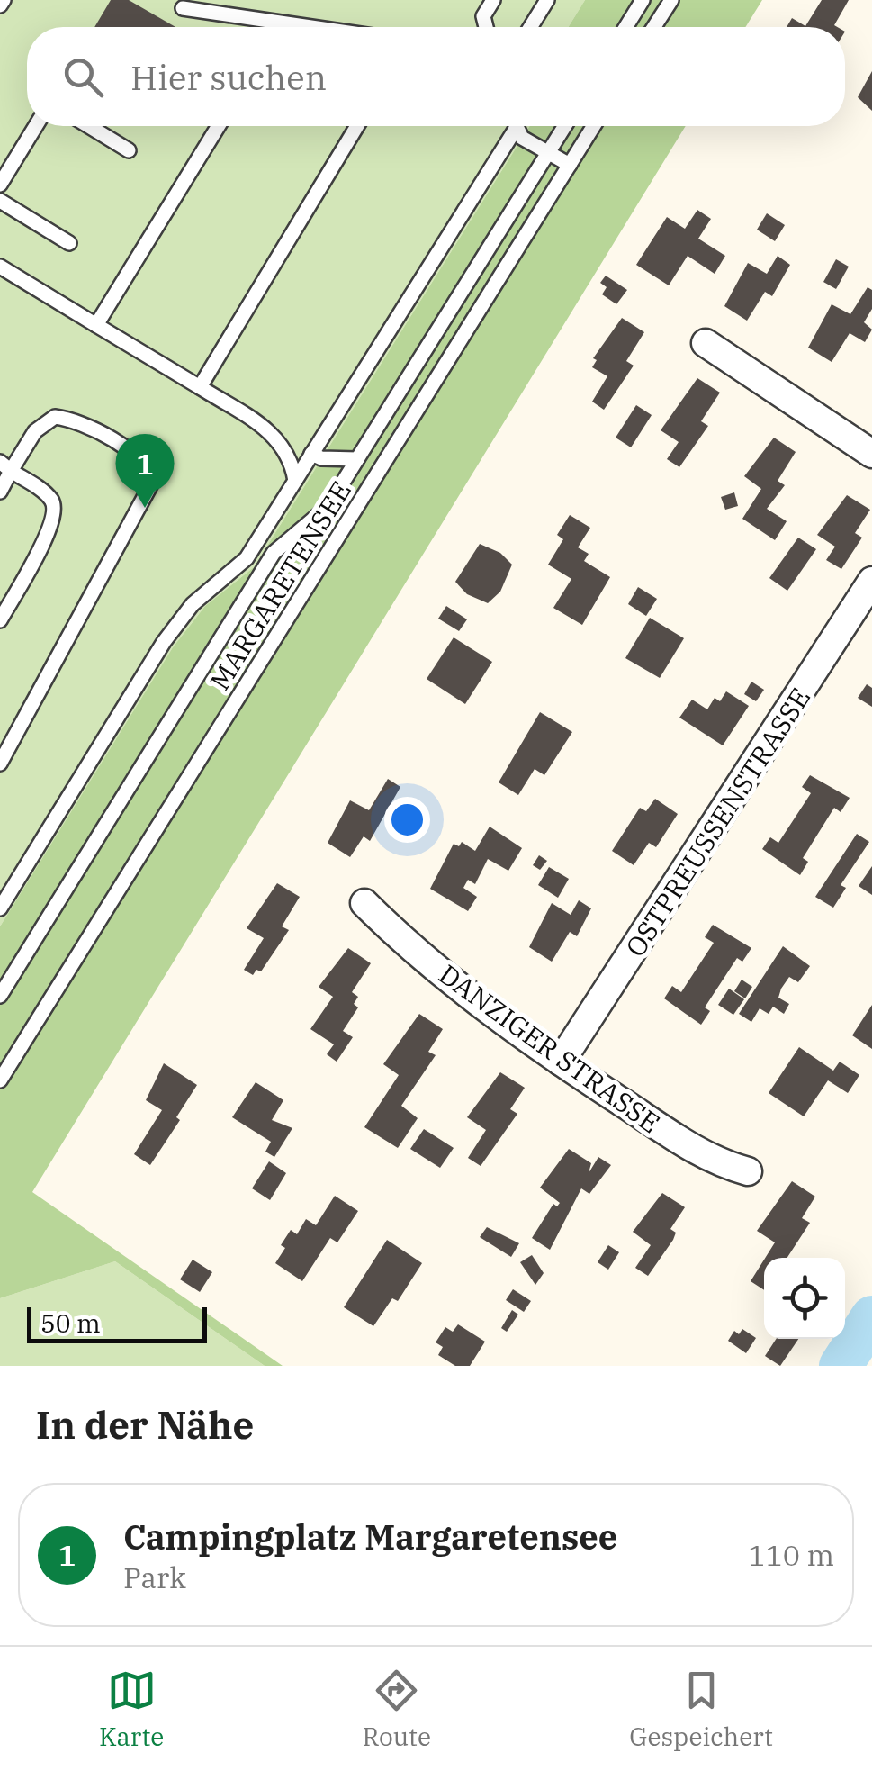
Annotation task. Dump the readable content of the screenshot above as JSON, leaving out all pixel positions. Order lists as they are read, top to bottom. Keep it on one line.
{"streets":{"street":["OSTPREUSSENSTRASSE","DANZIGER STRASSE"],"lane":["MARGARETENSEE"]},"crossings":[["OSTPREUSSENSTRASSE","DANZIGER STRASSE"]],"scale_bar":"50 m","page":{"search":"Hier suchen","pins":"1","scale":"50 m","heading":"In der Nähe","list":[{"mark":"1","name":"Campingplatz Margaretensee","note":"Park","value":"110 m"}],"nav":["Karte","Route","Gespeichert"]}}
